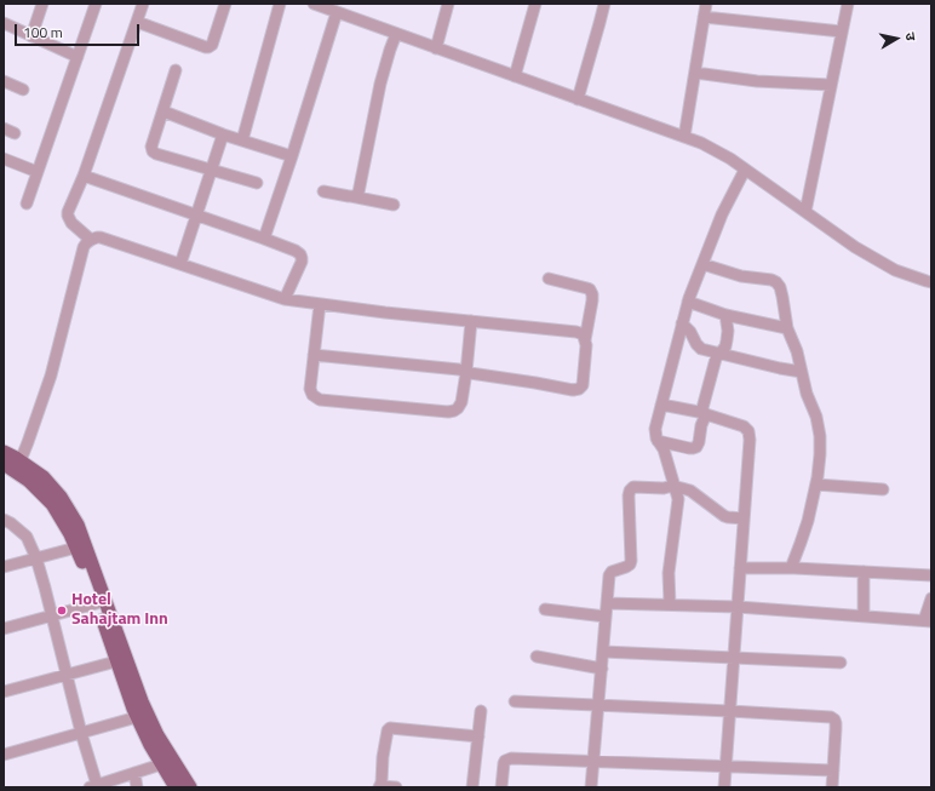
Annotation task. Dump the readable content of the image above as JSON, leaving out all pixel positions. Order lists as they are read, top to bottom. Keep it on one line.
{"places":["Hotel Sahajtam Inn"],"scale_bar":"100 m","north":"right"}
